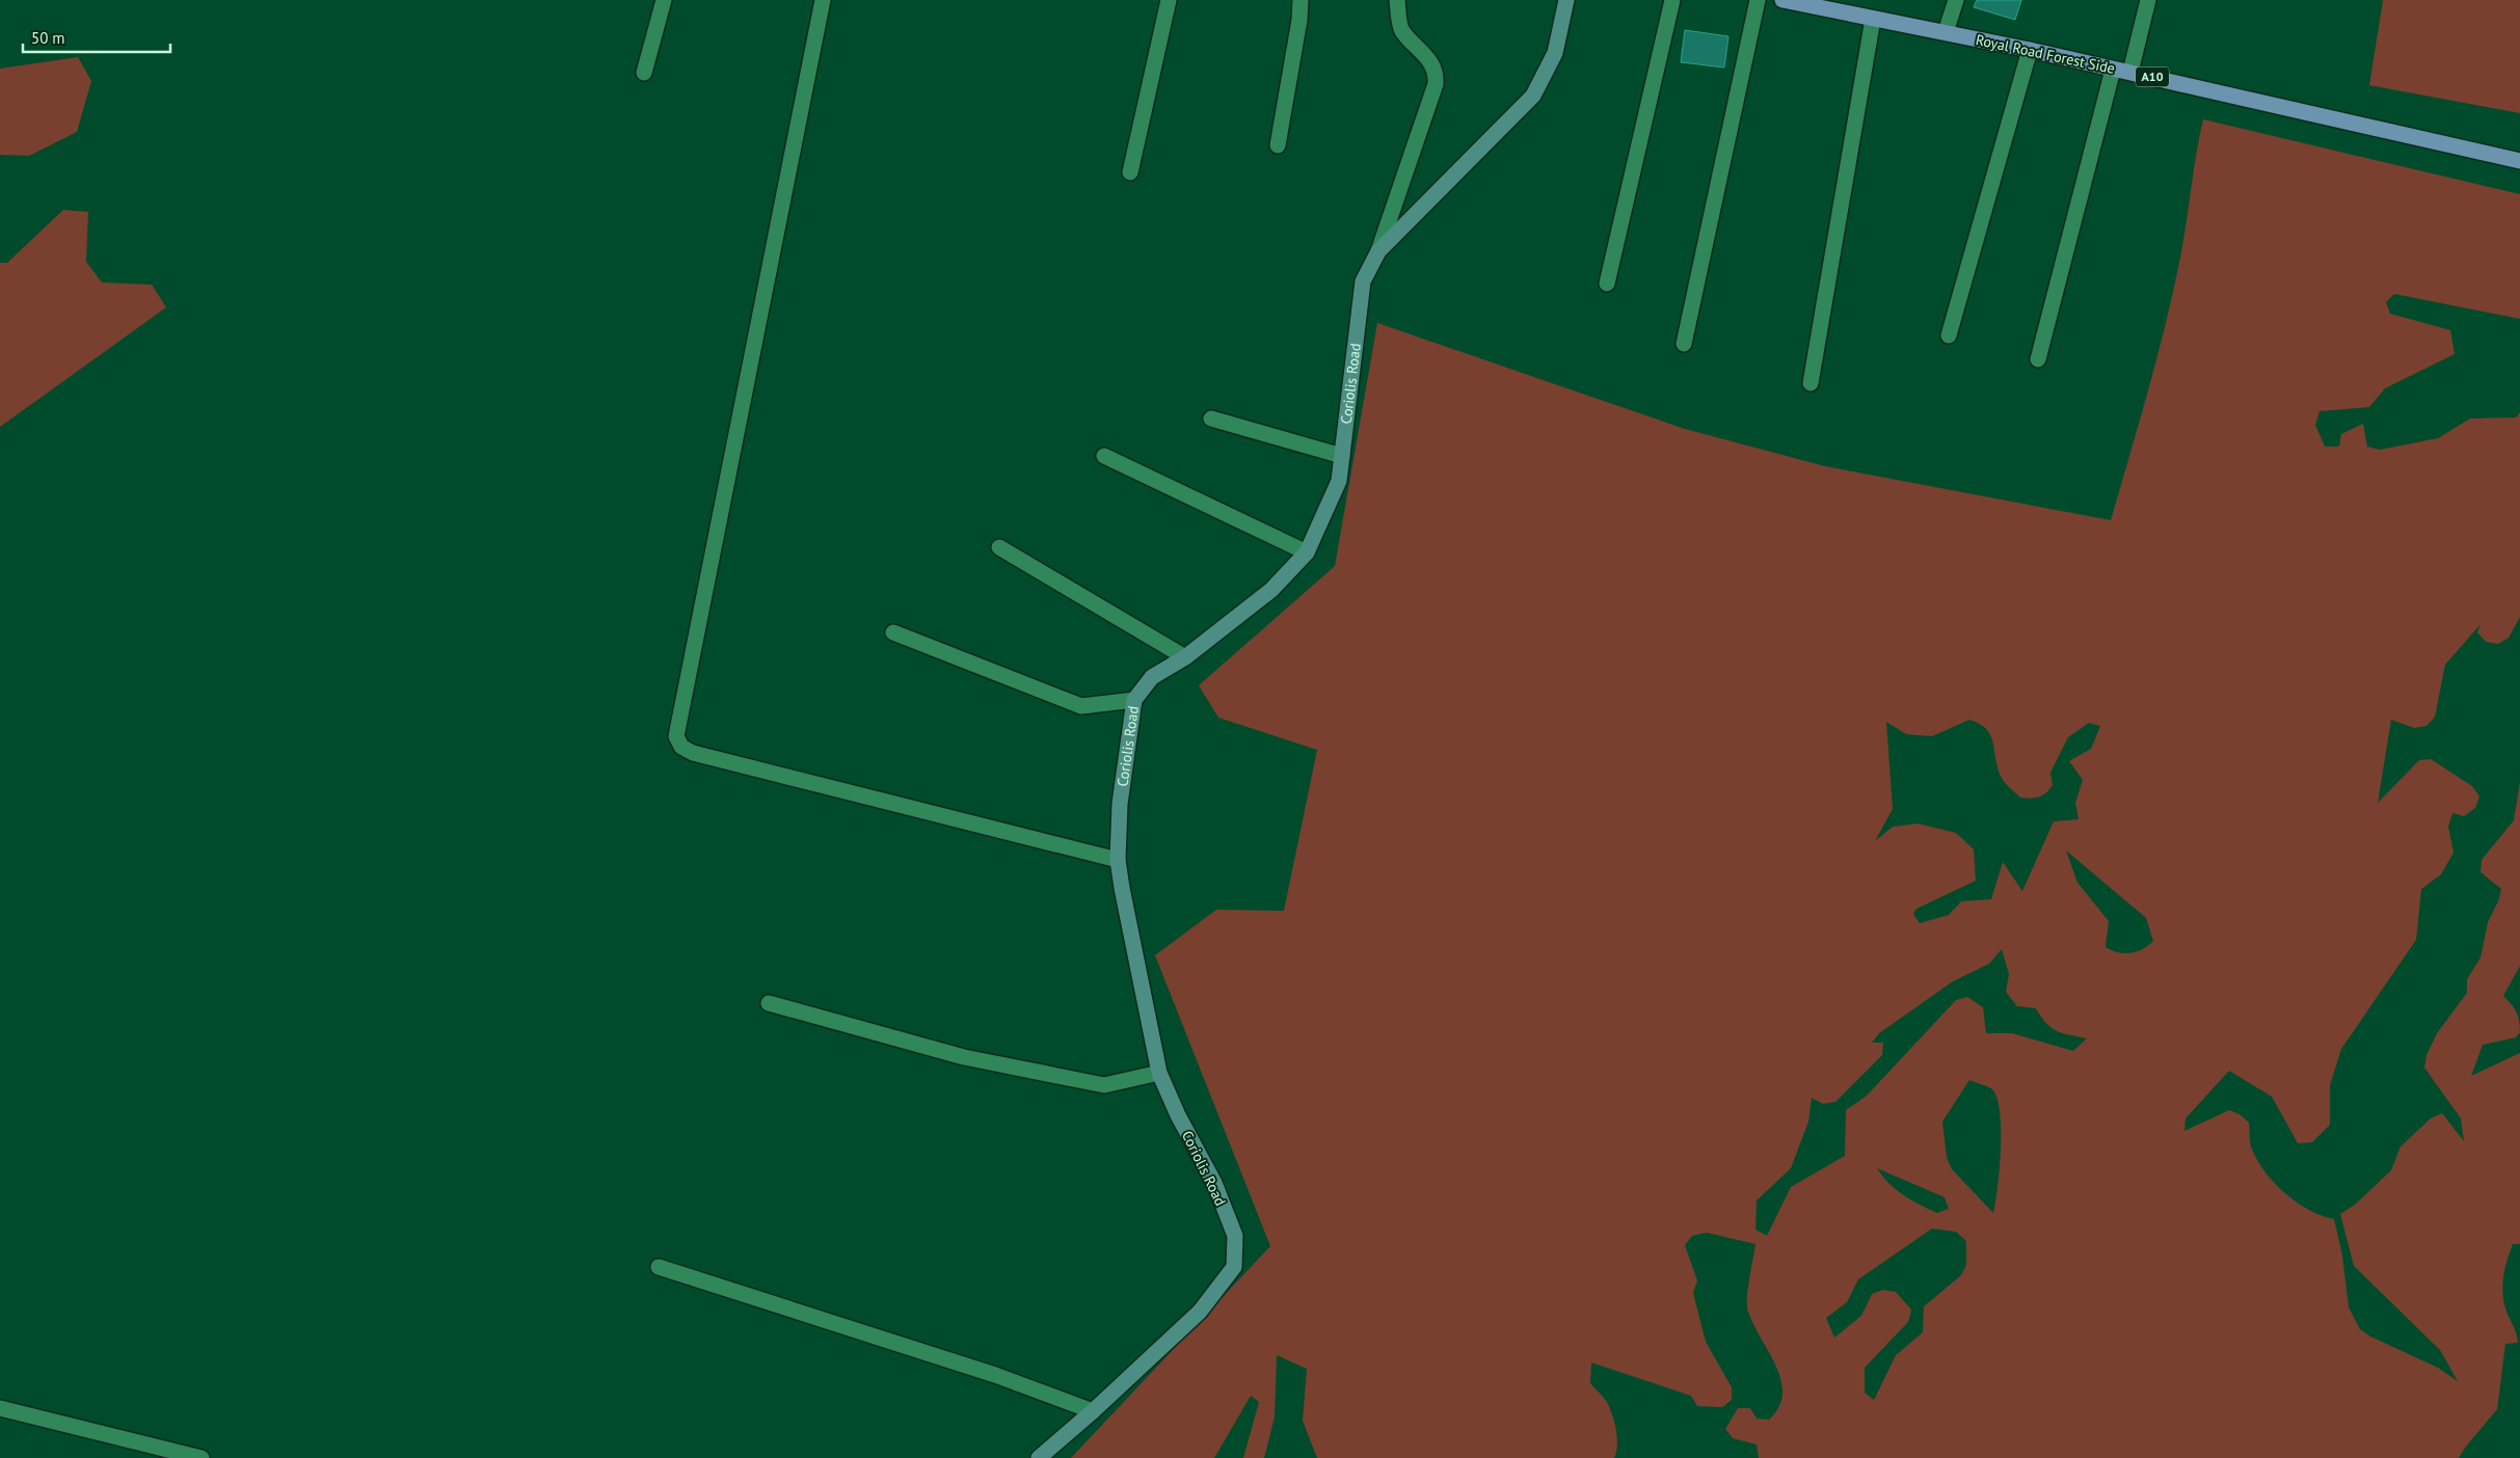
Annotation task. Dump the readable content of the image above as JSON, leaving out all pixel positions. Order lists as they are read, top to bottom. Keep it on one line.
{"streets":{"main road":["Royal Road Forest Side","A10","Coriolis Road"]},"scale_bar":"50 m"}
